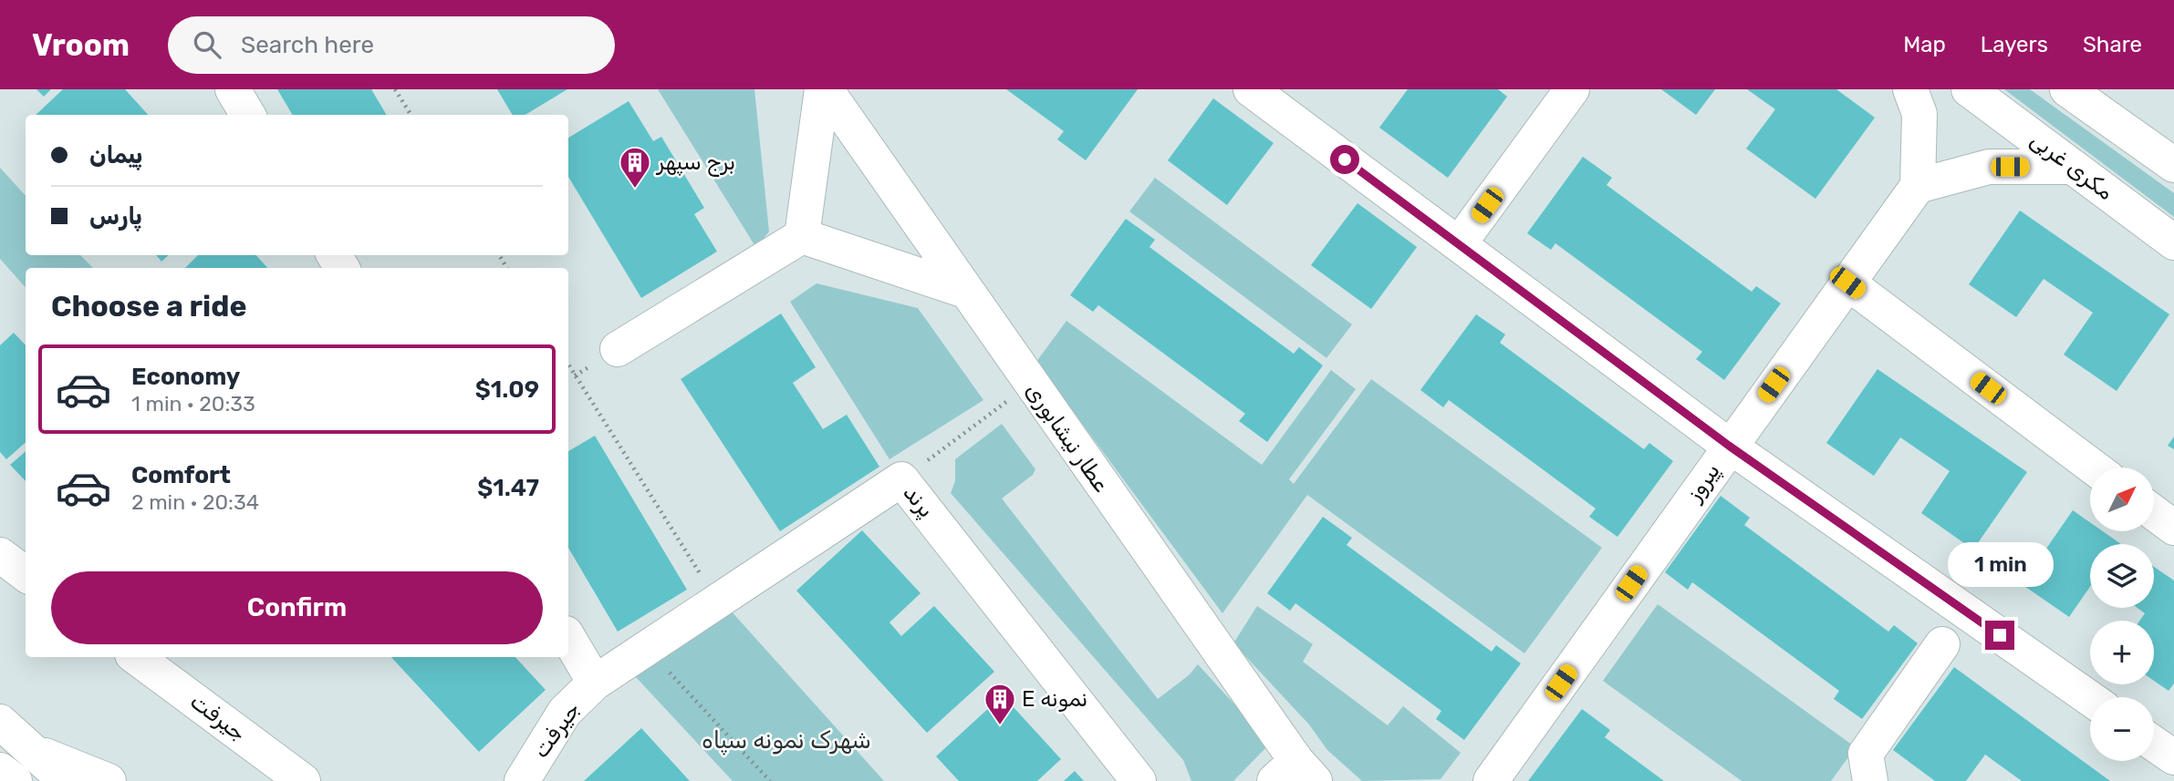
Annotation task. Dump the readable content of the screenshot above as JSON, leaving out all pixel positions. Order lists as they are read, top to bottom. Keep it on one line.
{"streets":{"main road":["مکری غربی","عطار نیشابوری","پیروز","پرند","جيرفت","جیرفت"]},"crossings":[["پرند","جیرفت"]],"districts":["شهرک نمونه سپاه"],"places":{"building":["برج سپهر","E نمونه"]},"north":"top right","page":{"header":"Vroom","search":"Search here","nav":["Map","Layers","Share"],"banner":["پیمان","پارس"],"heading":"Choose a ride","list":[{"name":"Economy","note":"1 min · 20:33","value":"$1.09"},{"name":"Comfort","note":"2 min · 20:34","value":"$1.47"}],"map_buttons":["+","−"],"bubble":"1 min","buttons":"Confirm"}}
